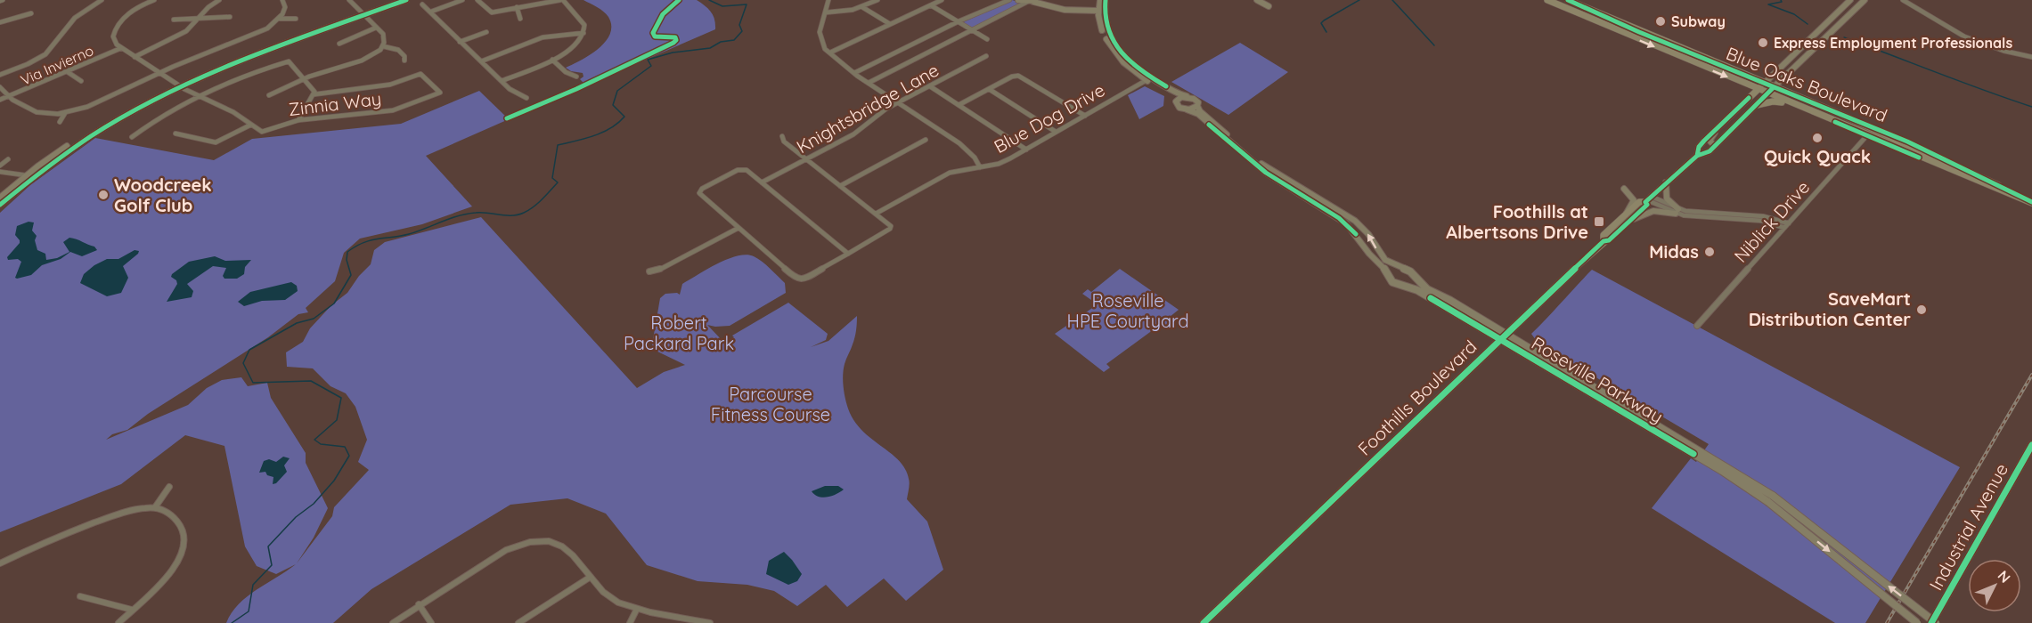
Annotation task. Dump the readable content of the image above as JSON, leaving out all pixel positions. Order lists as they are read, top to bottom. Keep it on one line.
{"streets":{"main road":["Blue Oaks Boulevard","Foothills Boulevard"],"street":["Via Invierno","Zinnia Way","Knightsbridge Lane","Blue Dog Drive","Niblick Drive","Roseville Parkway","Industrial Avenue"]},"crossings":[["Via Invierno","Zinnia Way"],["Blue Oaks Boulevard","Niblick Drive"],["Blue Oaks Boulevard","Foothills Boulevard"],["Roseville Parkway","Foothills Boulevard"]],"parks":["Roseville HPE Courtyard","Robert Packard Park","Parcourse Fitness Course"],"places":{"other":["Subway","Express Employment Professionals","Quick Quack","Woodcreek Golf Club","Midas","SaveMart Distribution Center"],"transit":["Foothills at Albertsons Drive"]},"north":"top right"}
